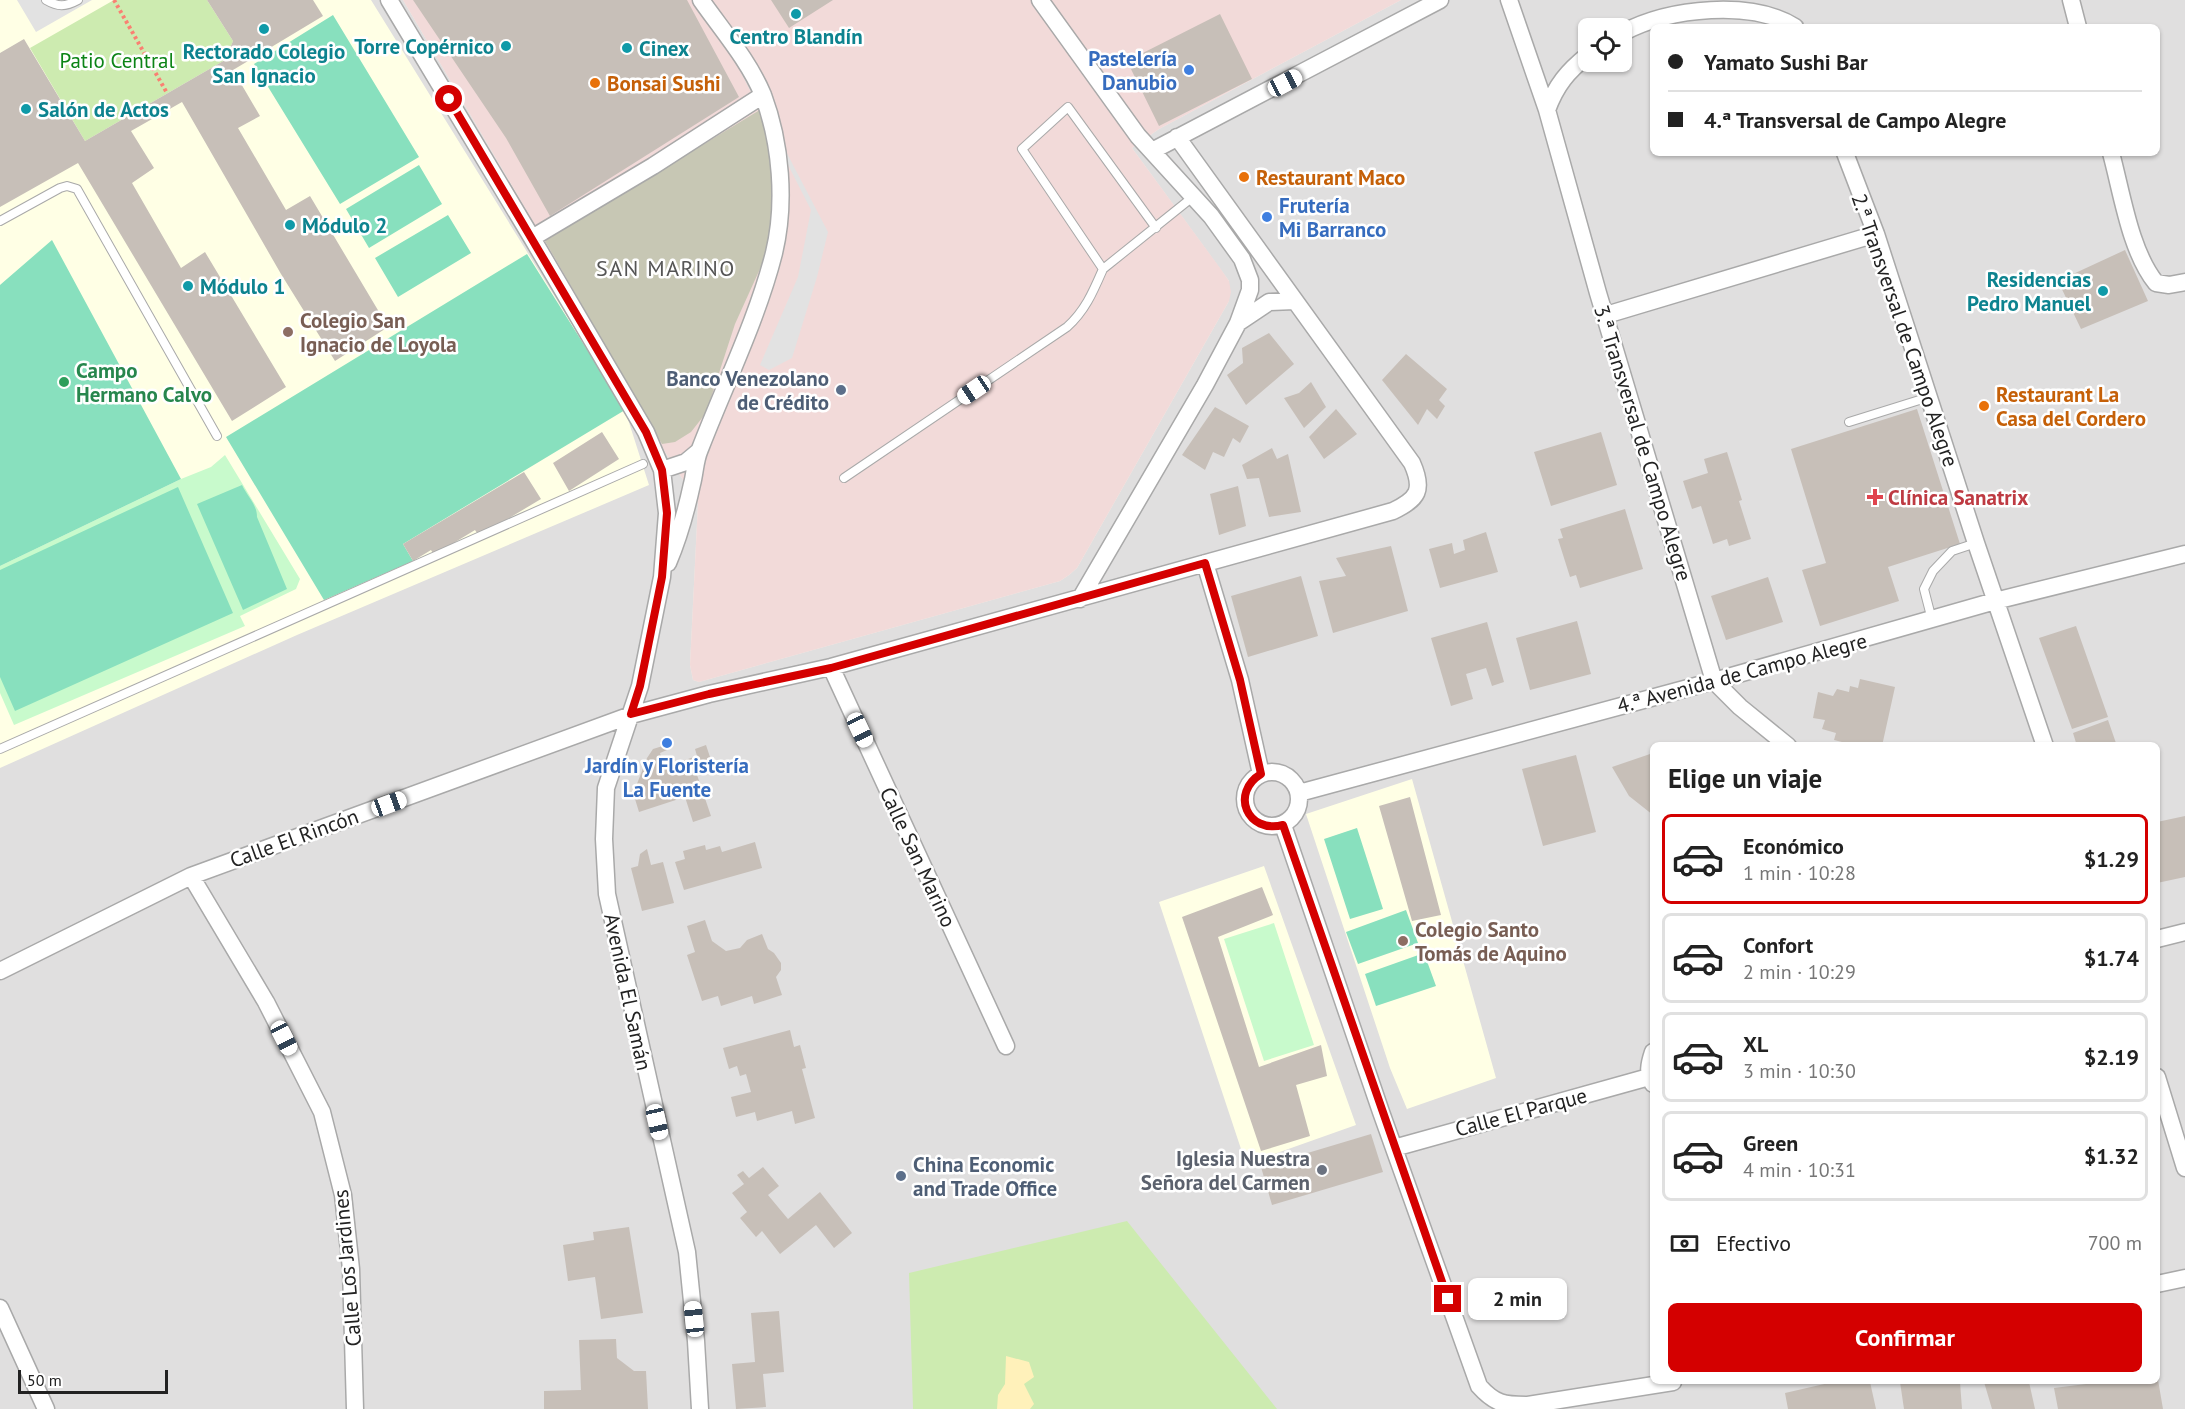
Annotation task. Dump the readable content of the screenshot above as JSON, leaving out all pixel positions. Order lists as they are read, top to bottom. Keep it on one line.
{"streets":{"street":["2.ª Transversal de Campo Alegre","3.ª Transversal de Campo Alegre","4.ª Avenida de Campo Alegre","Calle El Rincón","Calle San Marino","Avenida El Samán","Calle El Parque","Calle Los Jardines"]},"crossings":[["2.ª Transversal de Campo Alegre","4.ª Avenida de Campo Alegre"],["3.ª Transversal de Campo Alegre","4.ª Avenida de Campo Alegre"],["Calle El Rincón","Calle San Marino"],["Calle El Rincón","Avenida El Samán"],["Calle El Rincón","Calle Los Jardines"]],"districts":["SAN MARINO"],"parks":["Patio Central"],"places":{"other":["Centro Blandín","Rectorado Colegio San Ignacio","Torre Copérnico","Cinex","Pastelería Danubio","Bonsai Sushi","Salón de Actos","Restaurant Maco","Frutería Mi Barranco","Módulo 2","Módulo 1","Residencias Pedro Manuel","Colegio San Ignacio de Loyola","Campo Hermano Calvo","Banco Venezolano de Crédito","Restaurant La Casa del Cordero","Jardín y Floristería La Fuente","Colegio Santo Tomás de Aquino","Iglesia Nuestra Señora del Carmen","China Economic and Trade Office"],"health":["Clínica Sanatrix"]},"scale_bar":"50 m","page":{"banner":["Yamato Sushi Bar","4.ª Transversal de Campo Alegre"],"heading":"Elige un viaje","list":[{"name":"Económico","note":"1 min · 10:28","value":"$1.29"},{"name":"Confort","note":"2 min · 10:29","value":"$1.74"},{"name":"XL","note":"3 min · 10:30","value":"$2.19"},{"name":"Green","note":"4 min · 10:31","value":"$1.32"}],"pay":["Efectivo","700 m"],"bubble":"2 min","buttons":"Confirmar","scale":"50 m"}}
